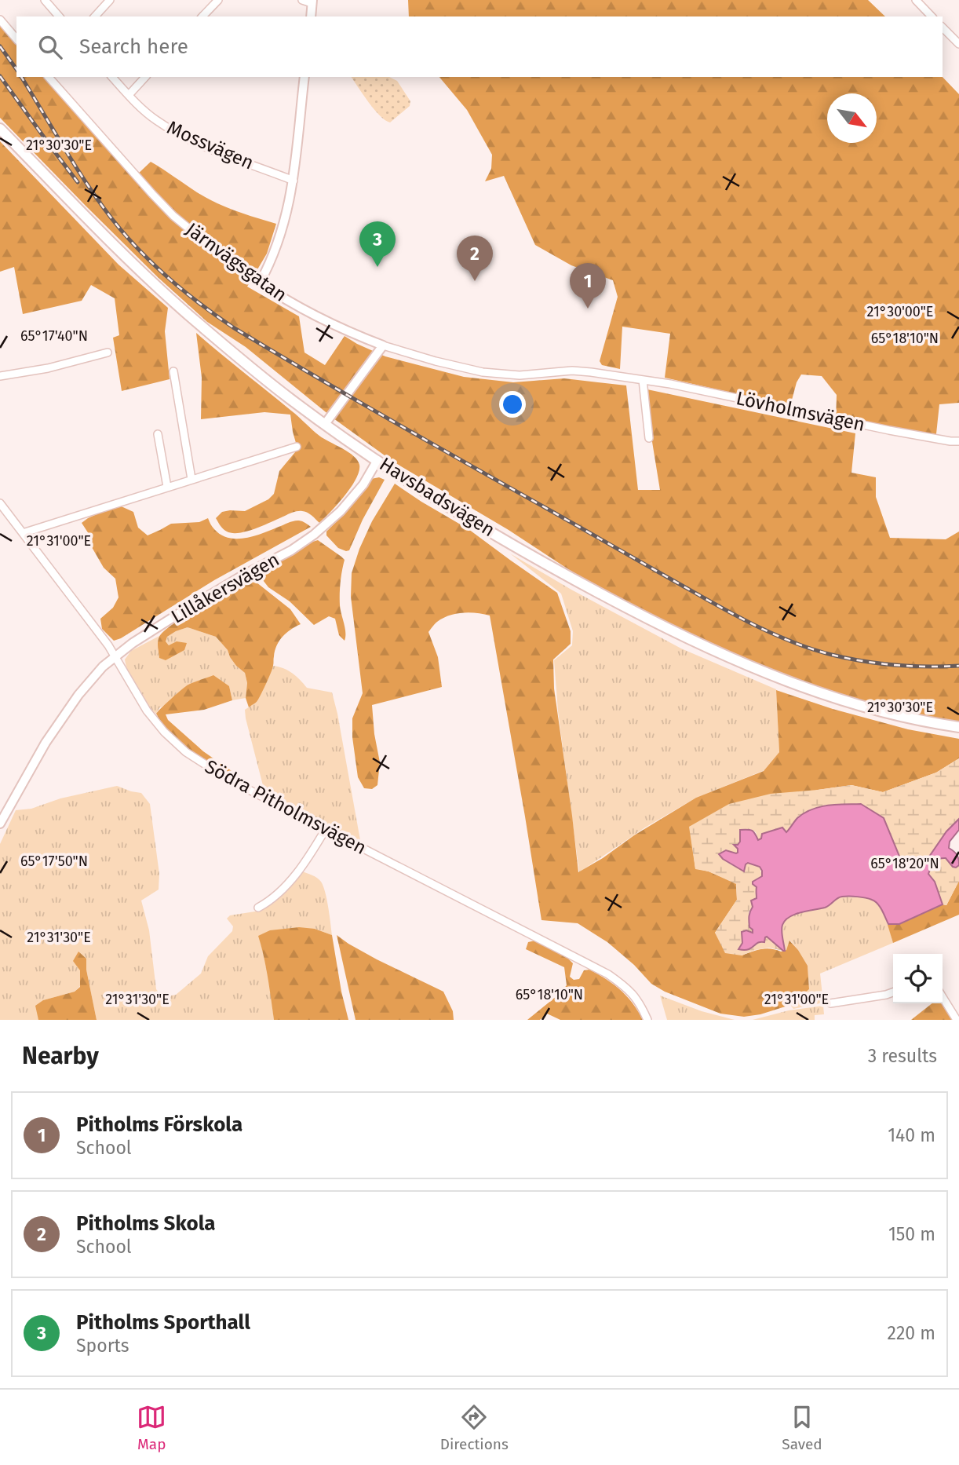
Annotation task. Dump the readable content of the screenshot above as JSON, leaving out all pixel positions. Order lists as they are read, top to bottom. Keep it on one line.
{"streets":{"main road":["Havsbadsvägen"],"street":["Mossvägen","Järnvägsgatan","Lövholmsvägen","Lillåkersvägen","Södra Pitholmsvägen"]},"crossings":[["Järnvägsgatan","Lövholmsvägen"],["Havsbadsvägen","Lillåkersvägen"],["Lillåkersvägen","Södra Pitholmsvägen"]],"north":"bottom right","page":{"search":"Search here","pins":["3","2","1"],"heading":["Nearby","3 results"],"list":[{"mark":"1","name":"Pitholms Förskola","note":"School","value":"140 m"},{"mark":"2","name":"Pitholms Skola","note":"School","value":"150 m"},{"mark":"3","name":"Pitholms Sporthall","note":"Sports","value":"220 m"}],"nav":["Map","Directions","Saved"]},"coordinates":["21°30'30\"E","21°30'00\"E","65°17'40\"N","65°18'10\"N","21°31'00\"E","65°17'50\"N","65°18'20\"N","21°31'30\"E"]}
